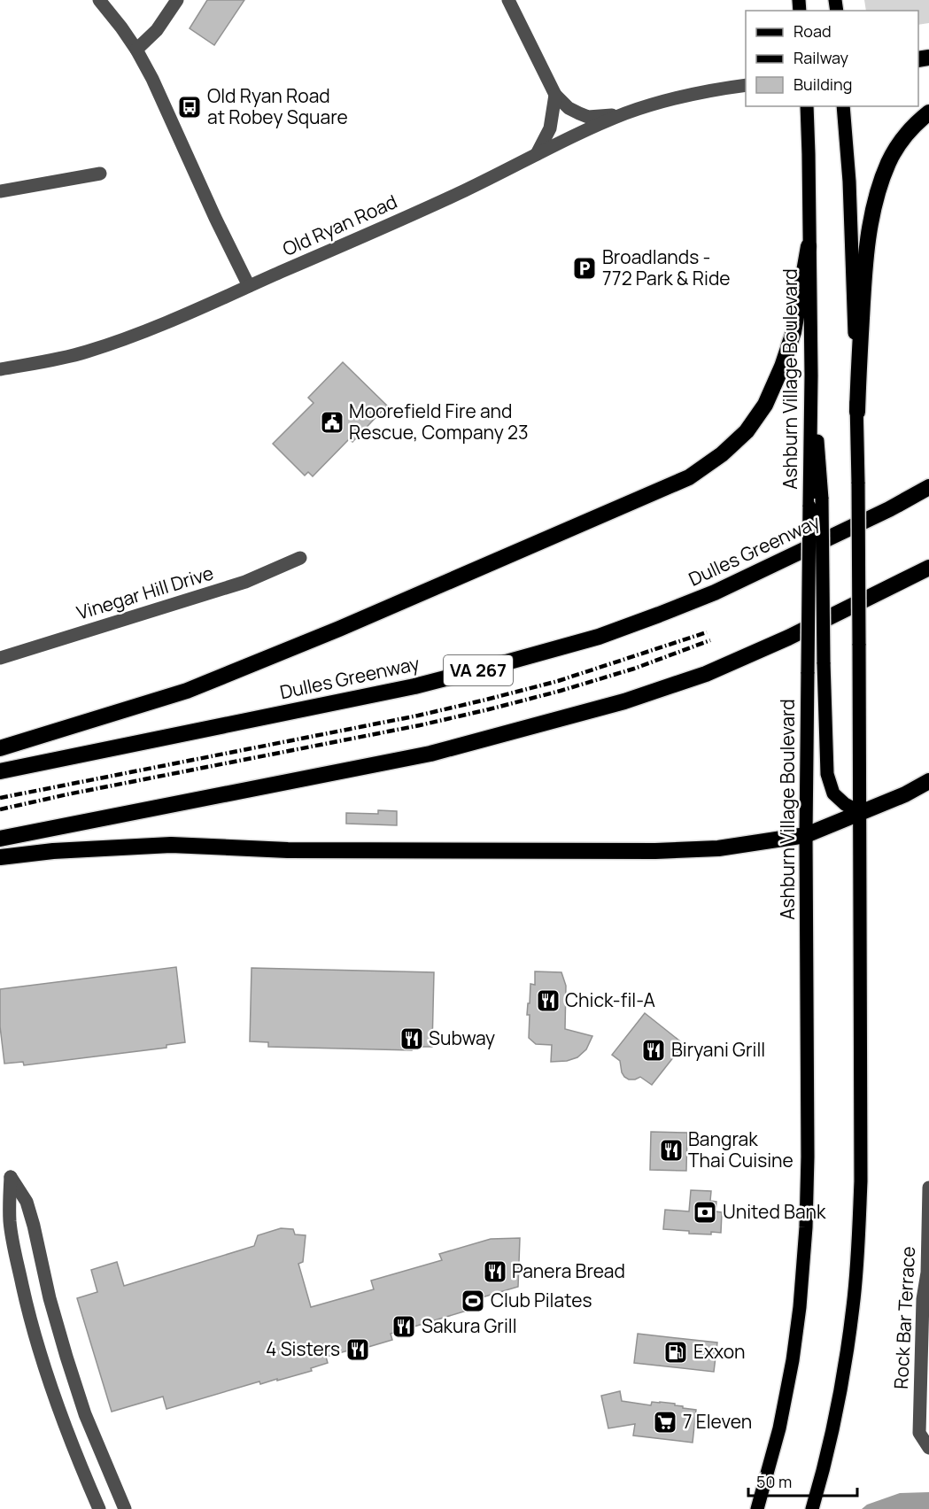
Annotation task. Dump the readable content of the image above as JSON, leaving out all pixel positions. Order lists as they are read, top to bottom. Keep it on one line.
{"streets":{"highway":["Dulles Greenway","VA 267"],"main road":["Ashburn Village Boulevard"],"street":["Old Ryan Road","Vinegar Hill Drive","Rock Bar Terrace"]},"places":{"bus stop":["Old Ryan Road at Robey Square"],"parking":["Broadlands - 772 Park & Ride"],"public building":["Moorefield Fire and Rescue, Company 23"],"restaurant":["Chick-fil-A","Subway","Biryani Grill","Bangrak Thai Cuisine","Panera Bread","Sakura Grill","4 Sisters"],"bank":["United Bank"],"sports":["Club Pilates"],"fuel station":["Exxon"],"supermarket":["7 Eleven"]},"legend":["Road","Railway","Building"],"scale_bar":"50 m"}
